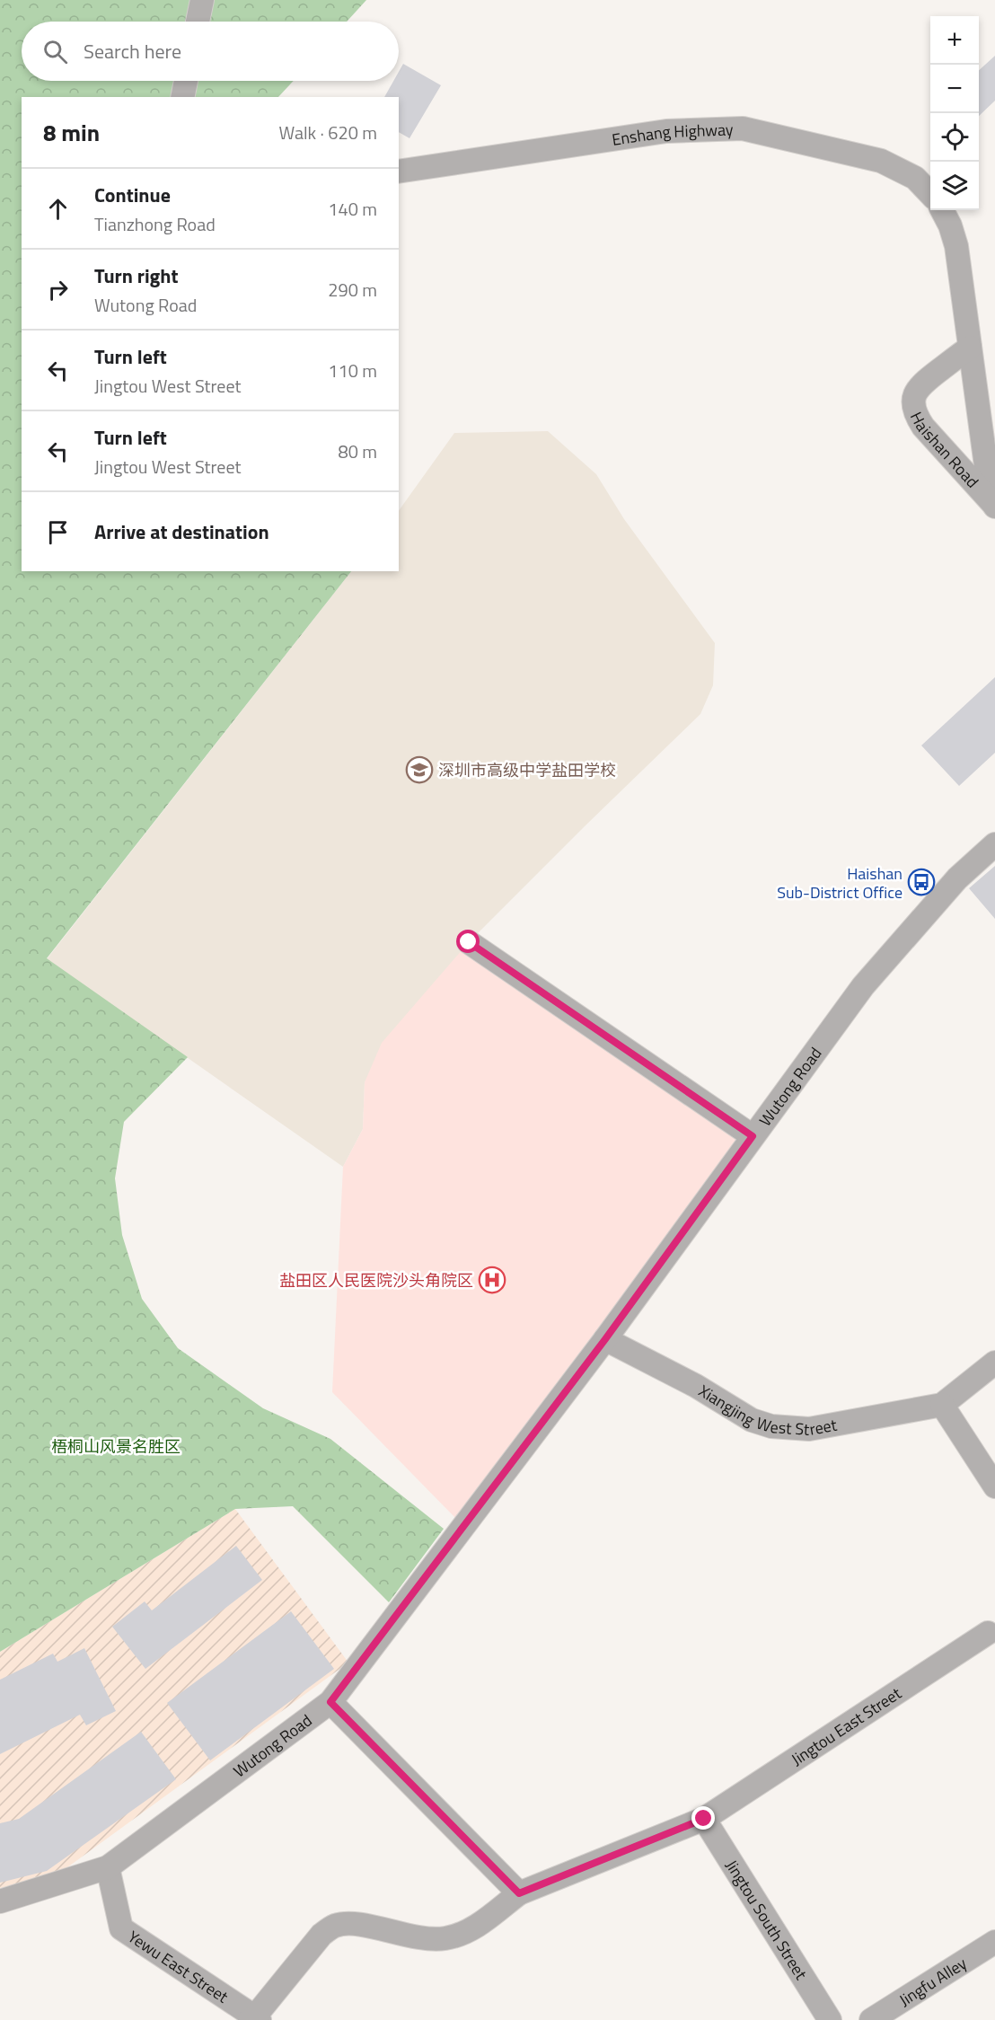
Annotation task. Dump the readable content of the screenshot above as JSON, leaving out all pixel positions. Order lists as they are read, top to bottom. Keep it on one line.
{"streets":{"street":["Enshang Highway","Haishan Road","Wutong Road","Xiangjing West Street","Jingtou East Street","Jingtou South Street","Yewu East Street","Jingfu Alley"]},"crossings":[["Wutong Road","Xiangjing West Street"],["Wutong Road","Yewu East Street"],["Jingtou East Street","Jingtou South Street"],["Jingtou East Street","Yewu East Street"]],"parks":["梧桐山风景名胜区"],"places":{"school or university":["深圳市高级中学盐田学校"],"bus stop":["Haishan Sub-District Office"],"hospital":["盐田区人民医院沙头角院区"]},"page":{"map_buttons":["+","−"],"search":"Search here","heading":["8 min","Walk · 620 m"],"list":[["Continue","Tianzhong Road","140 m"],["Turn right","Wutong Road","290 m"],["Turn left","Jingtou West Street","110 m"],["Turn left","Jingtou West Street","80 m"],"Arrive at destination"]}}
